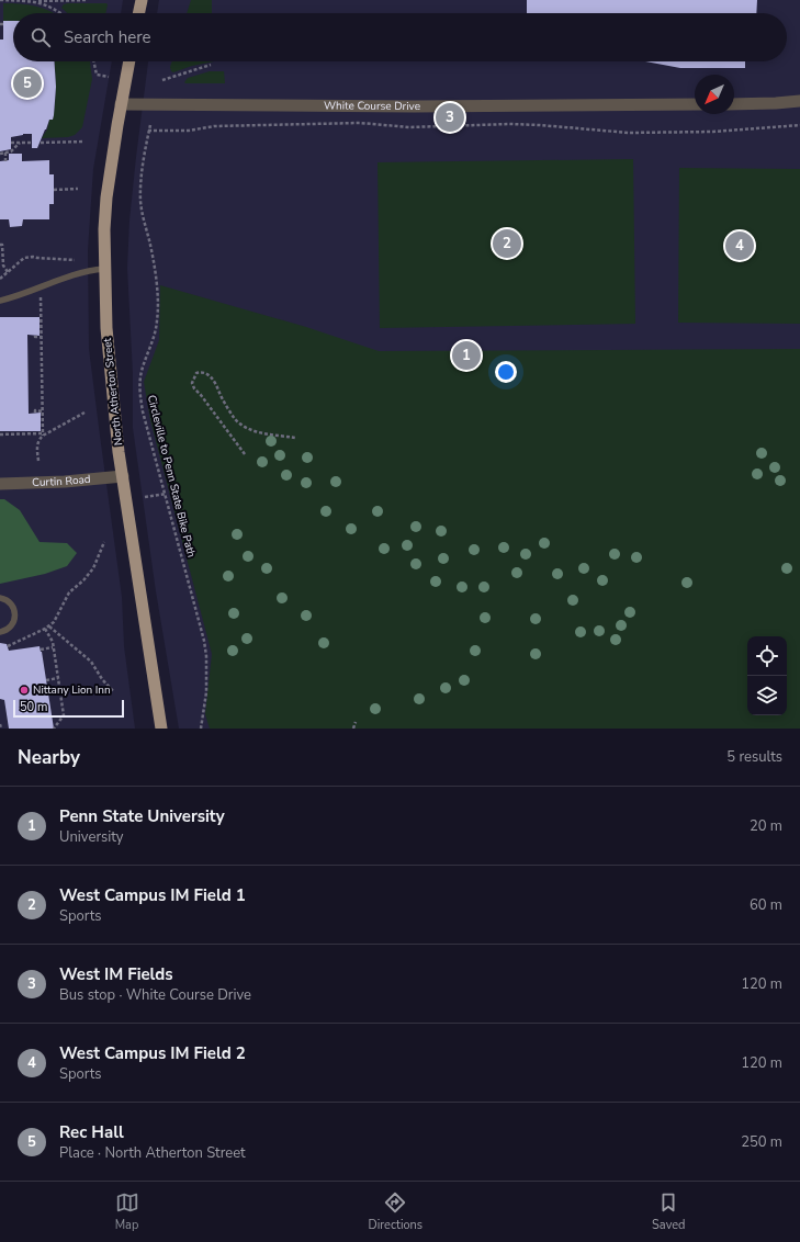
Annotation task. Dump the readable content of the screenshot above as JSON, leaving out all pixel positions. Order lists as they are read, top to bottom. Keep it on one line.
{"streets":{"main road":["North Atherton Street"],"street":["White Course Drive","Curtin Road"],"path":["Circleville to Penn State Bike Path"]},"crossings":[["White Course Drive","North Atherton Street"],["North Atherton Street","Curtin Road"]],"places":["Nittany Lion Inn"],"scale_bar":"50 m","north":"bottom left","page":{"search":"Search here","pins":["5","3","2","4","1"],"scale":"50 m","heading":["Nearby","5 results"],"list":[{"mark":"1","name":"Penn State University","note":"University","value":"20 m"},{"mark":"2","name":"West Campus IM Field 1","note":"Sports","value":"60 m"},{"mark":"3","name":"West IM Fields","note":"Bus stop · White Course Drive","value":"120 m"},{"mark":"4","name":"West Campus IM Field 2","note":"Sports","value":"120 m"},{"mark":"5","name":"Rec Hall","note":"Place · North Atherton Street","value":"250 m"}],"nav":["Map","Directions","Saved"]}}
